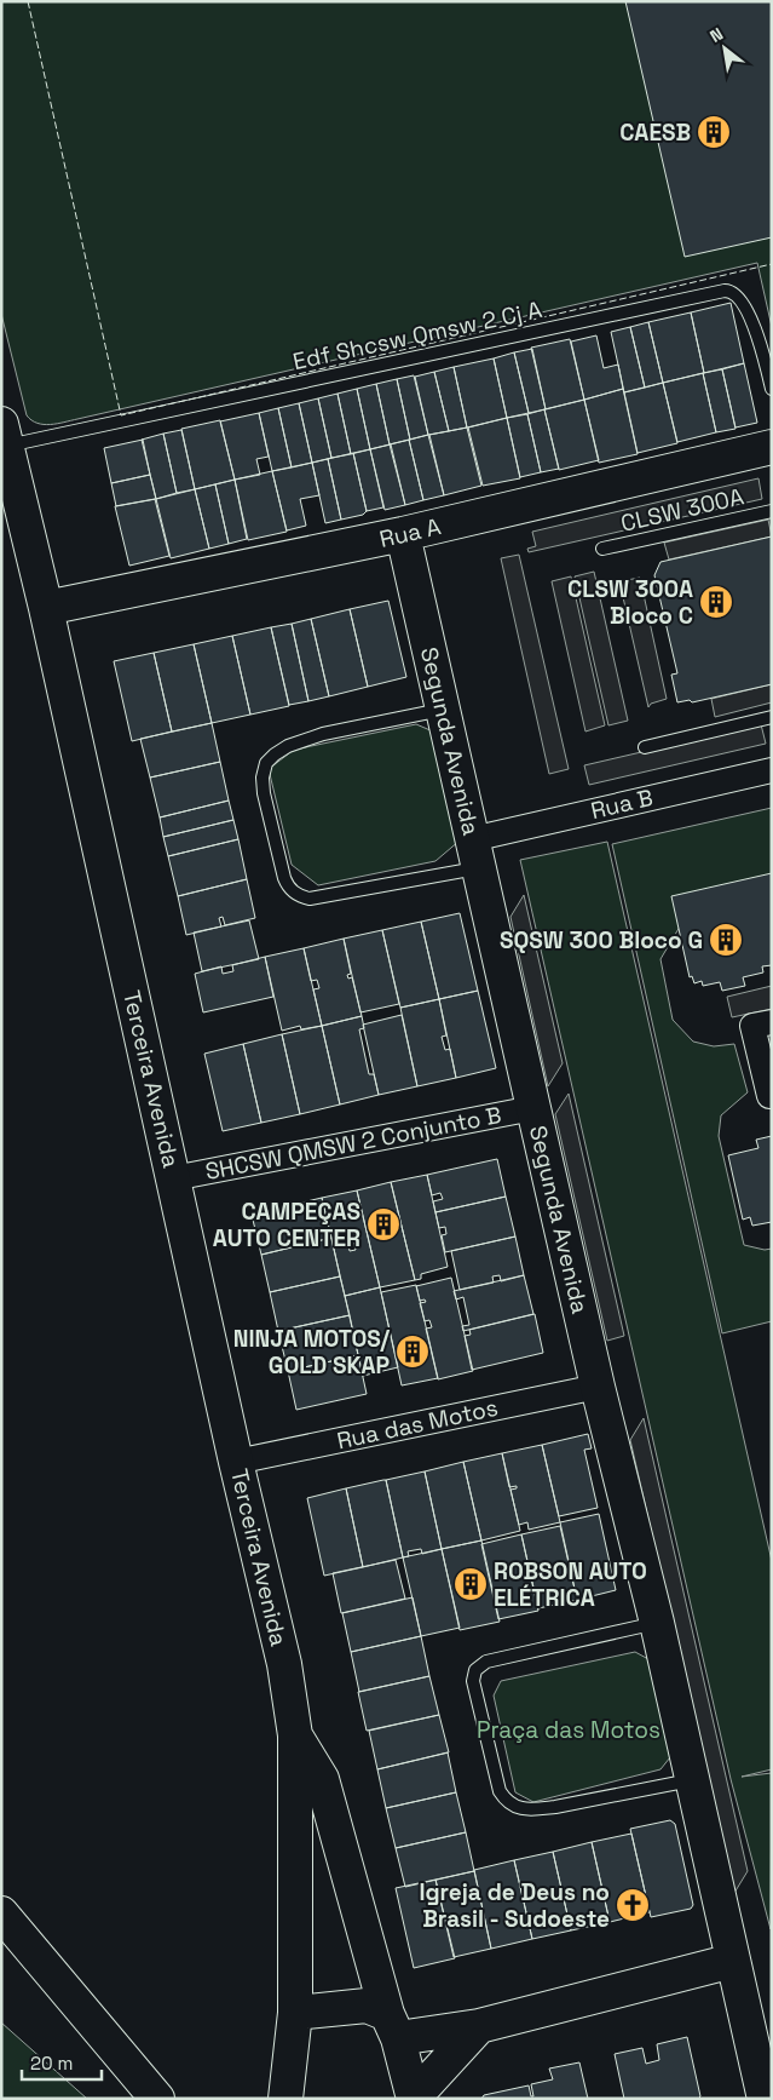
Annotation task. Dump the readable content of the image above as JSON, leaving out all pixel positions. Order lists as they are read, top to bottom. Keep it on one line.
{"streets":{"street":["Rua A","Segunda Avenida","Rua B","Terceira Avenida","SHCSW QMSW 2 Conjunto B","Rua das Motos"],"lane":["Edf Shcsw Qmsw 2 Cj A","CLSW 300A"]},"crossings":[["Edf Shcsw Qmsw 2 Cj A","Terceira Avenida"],["Rua A","Segunda Avenida"],["Rua A","Terceira Avenida"],["Segunda Avenida","Rua B"],["Segunda Avenida","SHCSW QMSW 2 Conjunto B"],["Segunda Avenida","Rua das Motos"],["Terceira Avenida","SHCSW QMSW 2 Conjunto B"],["Terceira Avenida","Rua das Motos"]],"parks":["Praça das Motos"],"places":{"building":["CAESB","CLSW 300A Bloco C","SQSW 300 Bloco G","CAMPEÇAS AUTO CENTER","NINJA MOTOS/ GOLD SKAP","ROBSON AUTO ELÉTRICA"],"church":["Igreja de Deus no Brasil - Sudoeste"]},"scale_bar":"20 m","north":"top left"}
